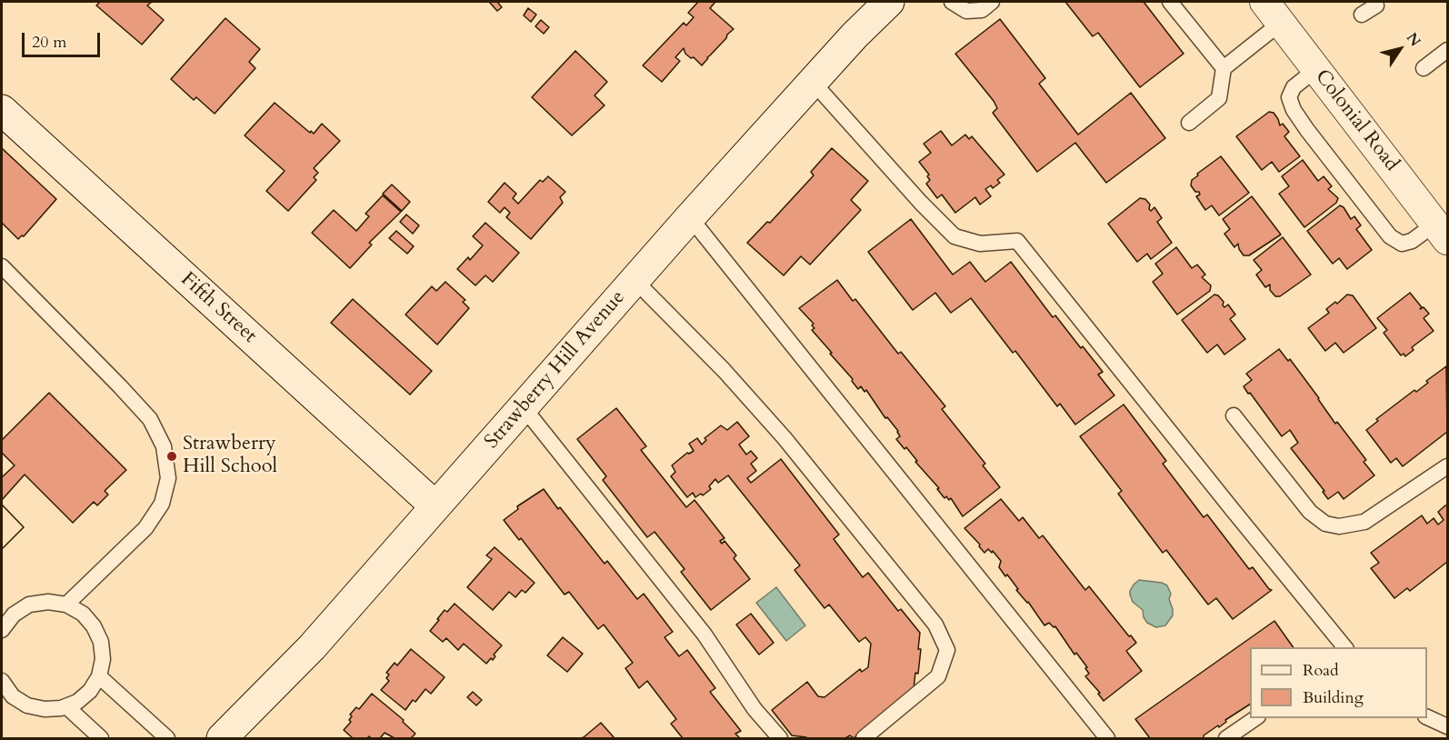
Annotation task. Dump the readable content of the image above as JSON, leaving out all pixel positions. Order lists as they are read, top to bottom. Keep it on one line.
{"streets":{"main road":["Fifth Street","Strawberry Hill Avenue"],"street":["Colonial Road"]},"crossings":[["Fifth Street","Strawberry Hill Avenue"]],"places":["Strawberry Hill School"],"legend":["Road","Building"],"scale_bar":"20 m","north":"top right"}
